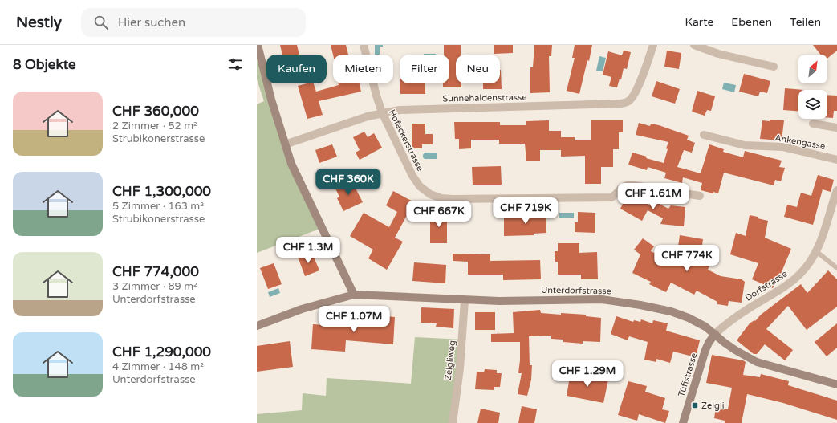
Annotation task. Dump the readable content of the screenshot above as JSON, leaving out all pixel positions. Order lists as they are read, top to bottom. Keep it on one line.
{"streets":{"street":["Sunnehaldenstrasse","Hofackerstrasse","Ankengasse","Dorfstrasse","Unterdorfstrasse","Zelgliweg","Tüfistrasse"]},"crossings":[["Sunnehaldenstrasse","Hofackerstrasse"],["Dorfstrasse","Unterdorfstrasse"],["Dorfstrasse","Tüfistrasse"],["Unterdorfstrasse","Zelgliweg"],["Unterdorfstrasse","Tüfistrasse"]],"places":{"transit":["Zelgli"]},"north":"top right","page":{"header":"Nestly","search":"Hier suchen","nav":["Karte","Ebenen","Teilen"],"heading":"8 Objekte","chip":["Kaufen","Mieten","Filter","Neu"],"list":[{"name":"CHF 360,000","note":"2 Zimmer · 52 m² · Strubikonerstrasse"},{"name":"CHF 1,300,000","note":"5 Zimmer · 163 m² · Strubikonerstrasse"},{"name":"CHF 774,000","note":"3 Zimmer · 89 m² · Unterdorfstrasse"},{"name":"CHF 1,290,000","note":"4 Zimmer · 148 m² · Unterdorfstrasse"}],"price":["CHF 360K","CHF 1.61M","CHF 719K","CHF 667K","CHF 1.3M","CHF 774K","CHF 1.07M","CHF 1.29M"]}}
